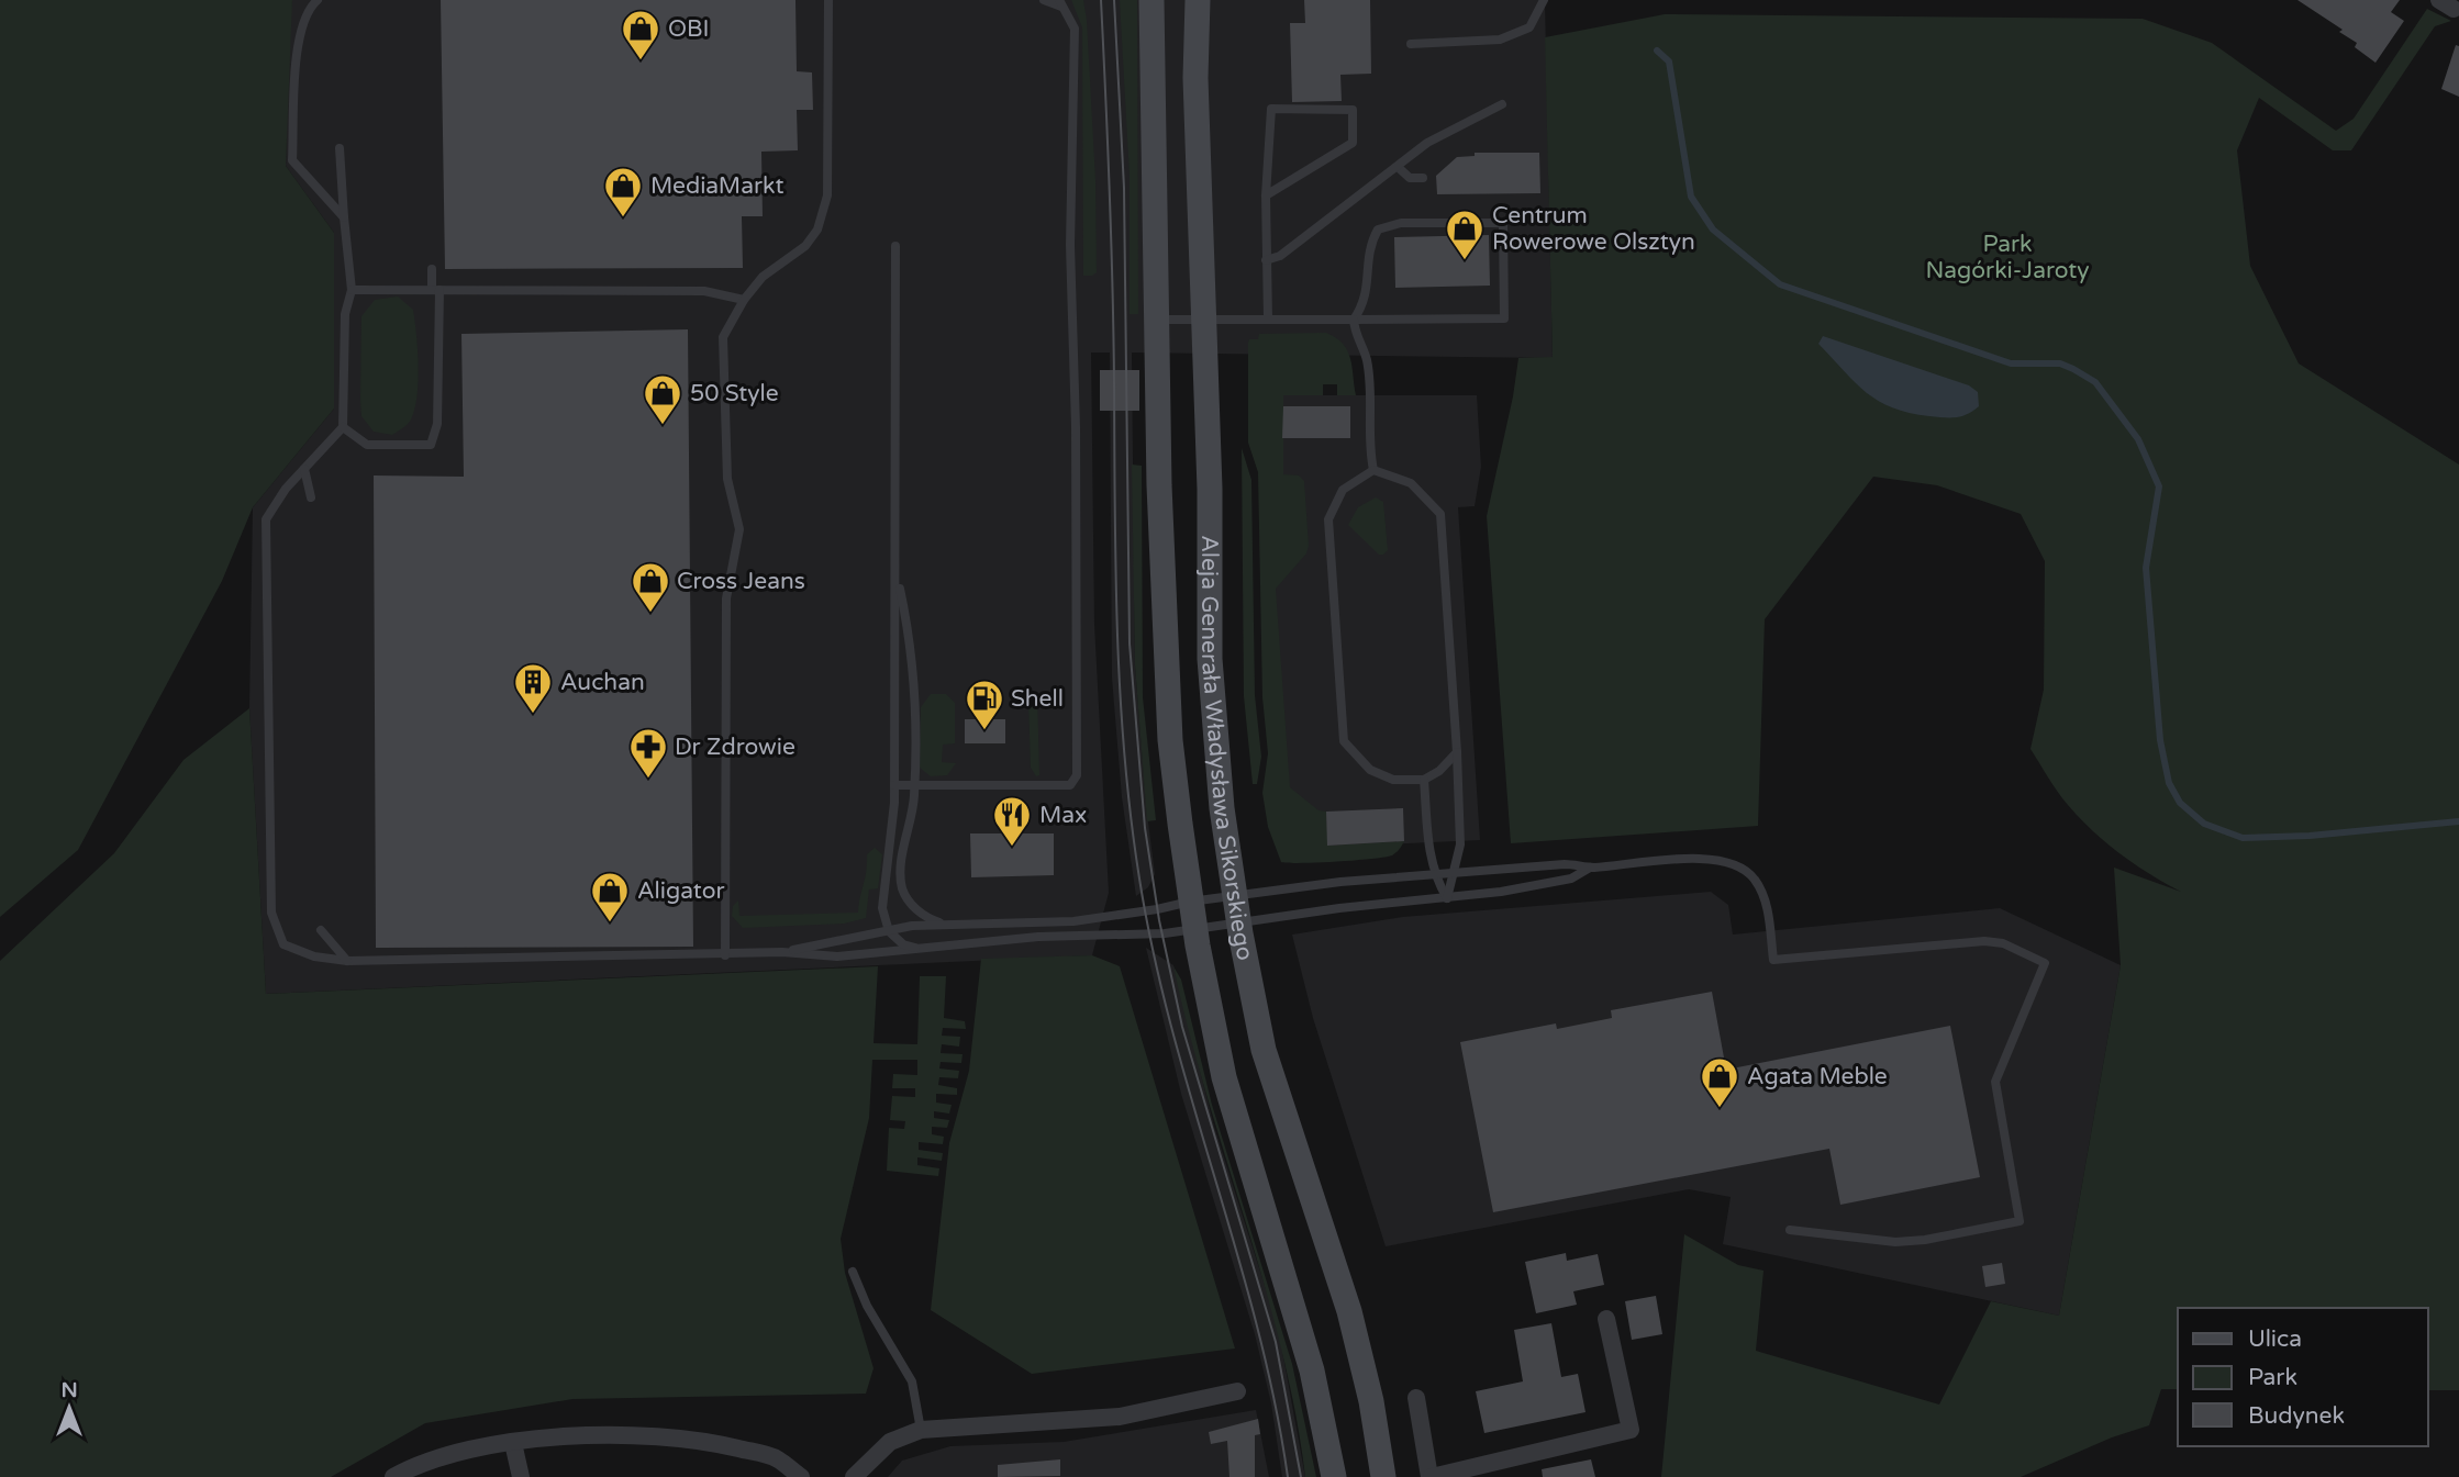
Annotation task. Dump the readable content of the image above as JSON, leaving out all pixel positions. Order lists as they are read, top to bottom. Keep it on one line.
{"streets":{"main road":["Aleja Generała Władysława Sikorskiego"]},"parks":["Park Nagórki-Jaroty"],"places":{"shop":["OBI","MediaMarkt","Centrum Rowerowe Olsztyn","50 Style","Cross Jeans","Aligator","Agata Meble"],"building":["Auchan"],"fuel station":["Shell"],"pharmacy":["Dr Zdrowie"],"restaurant":["Max"]},"legend":["Ulica","Park","Budynek"],"north":"top"}
